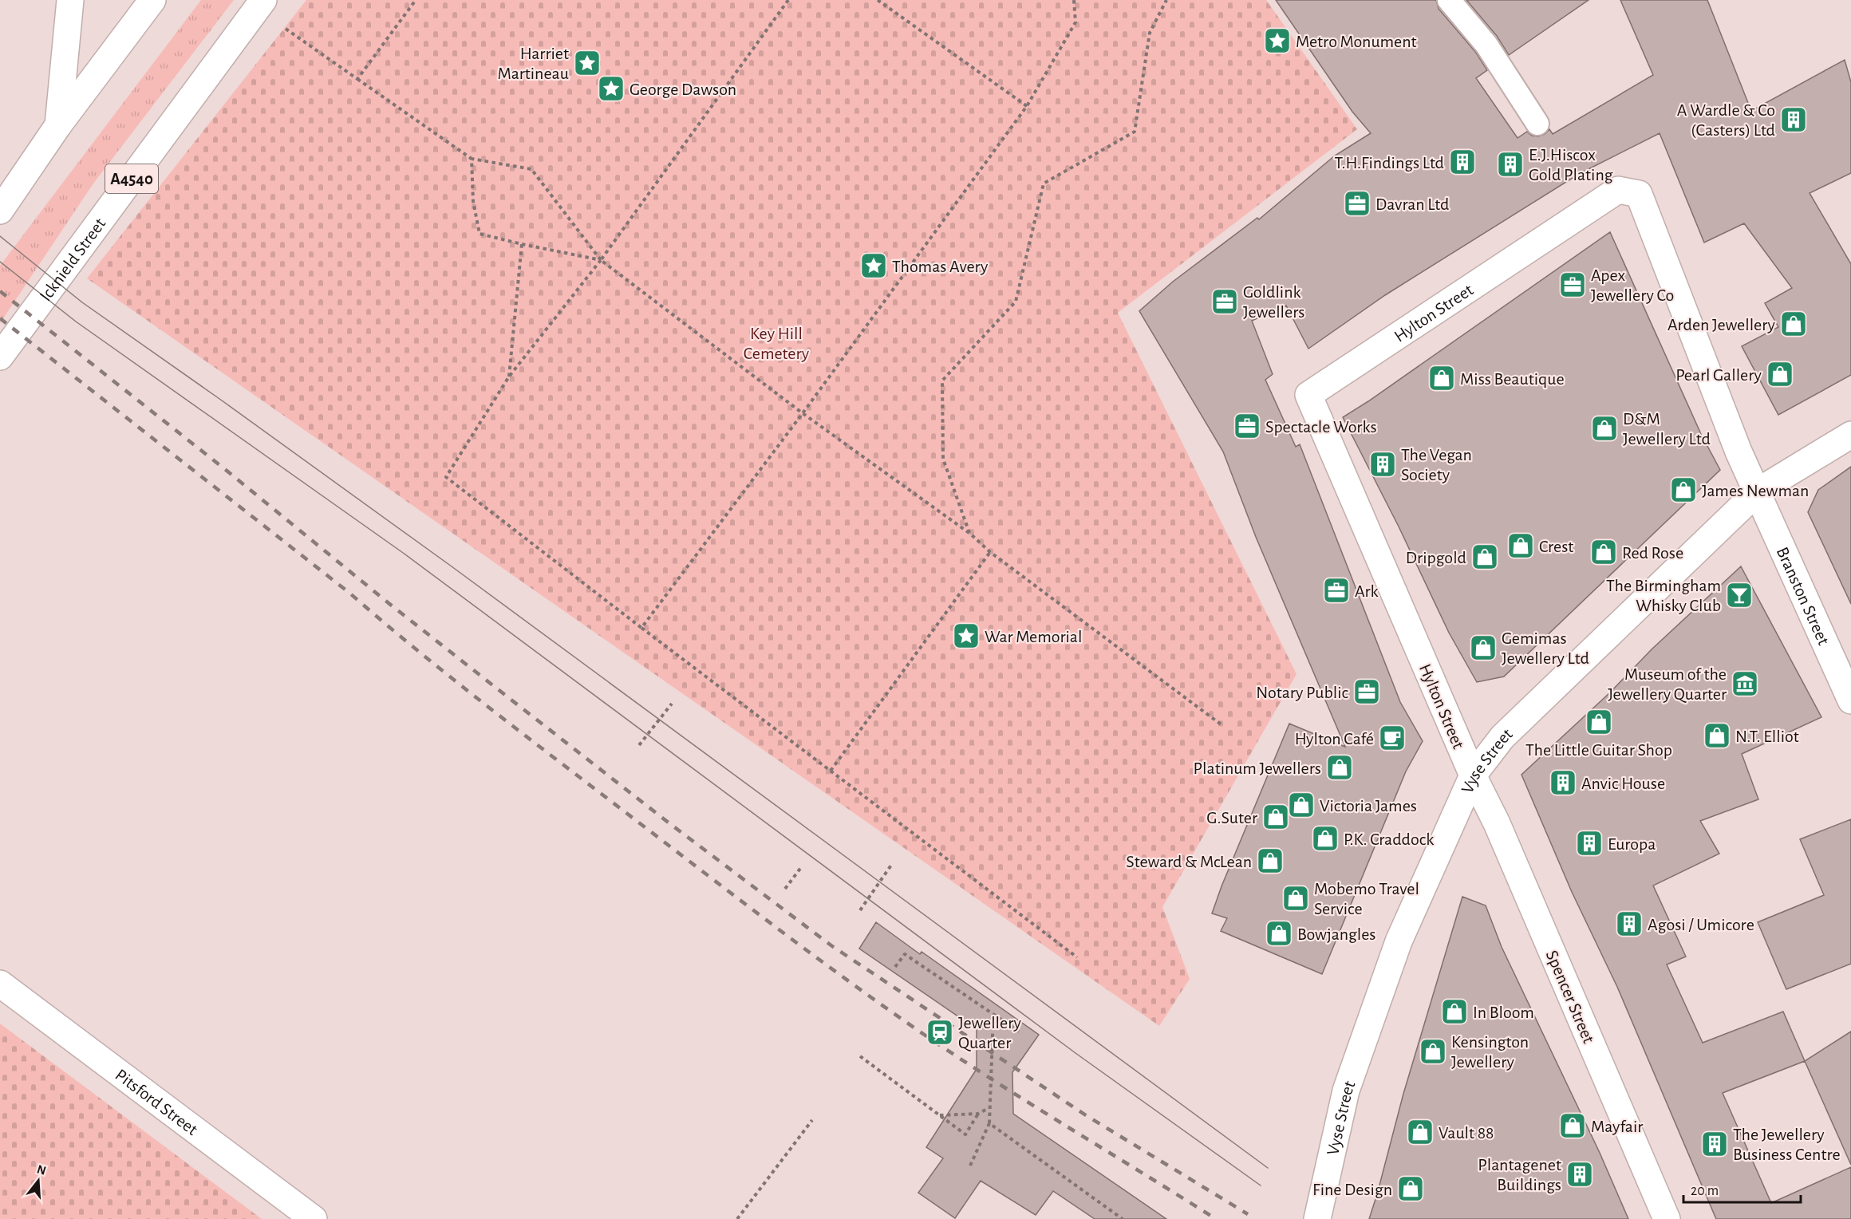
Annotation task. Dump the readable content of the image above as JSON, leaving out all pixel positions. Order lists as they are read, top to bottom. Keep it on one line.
{"streets":{"main road":["A4540","Icknield Street","Hylton Street","Branston Street","Vyse Street","Spencer Street","Pitsford Street"]},"crossings":[["Hylton Street","Branston Street"],["Hylton Street","Vyse Street"],["Hylton Street","Spencer Street"],["Branston Street","Vyse Street"],["Vyse Street","Spencer Street"]],"parks":["Key Hill Cemetery"],"places":{"place":["Metro Monument","Harriet Martineau","George Dawson","Thomas Avery","War Memorial"],"building":["A Wardle & Co (Casters) Ltd","T.H.Findings Ltd","E.J.Hiscox Gold Plating","The Vegan Society","Anvic House","Europa","Agosi / Umicore","The Jewellery Business Centre","Plantagenet Buildings"],"office":["Davran Ltd","Apex Jewellery Co","Goldlink Jewellers","Spectacle Works","Ark","Notary Public"],"shop":["Arden Jewellery","Pearl Gallery","Miss Beautique","D&M Jewellery Ltd","James Newman","Crest","Red Rose","Dripgold","Gemimas Jewellery Ltd","The Little Guitar Shop","N.T. Elliot","Platinum Jewellers","Victoria James","G.Suter","P.K. Craddock","Steward & McLean","Mobemo Travel Service","Bowjangles","In Bloom","Kensington Jewellery","Mayfair","Vault 88","Fine Design"],"bar":["The Birmingham Whisky Club"],"museum":["Museum of the Jewellery Quarter"],"cafe":["Hylton Café"],"station":["Jewellery Quarter"]},"scale_bar":"20 m","north":"top"}
